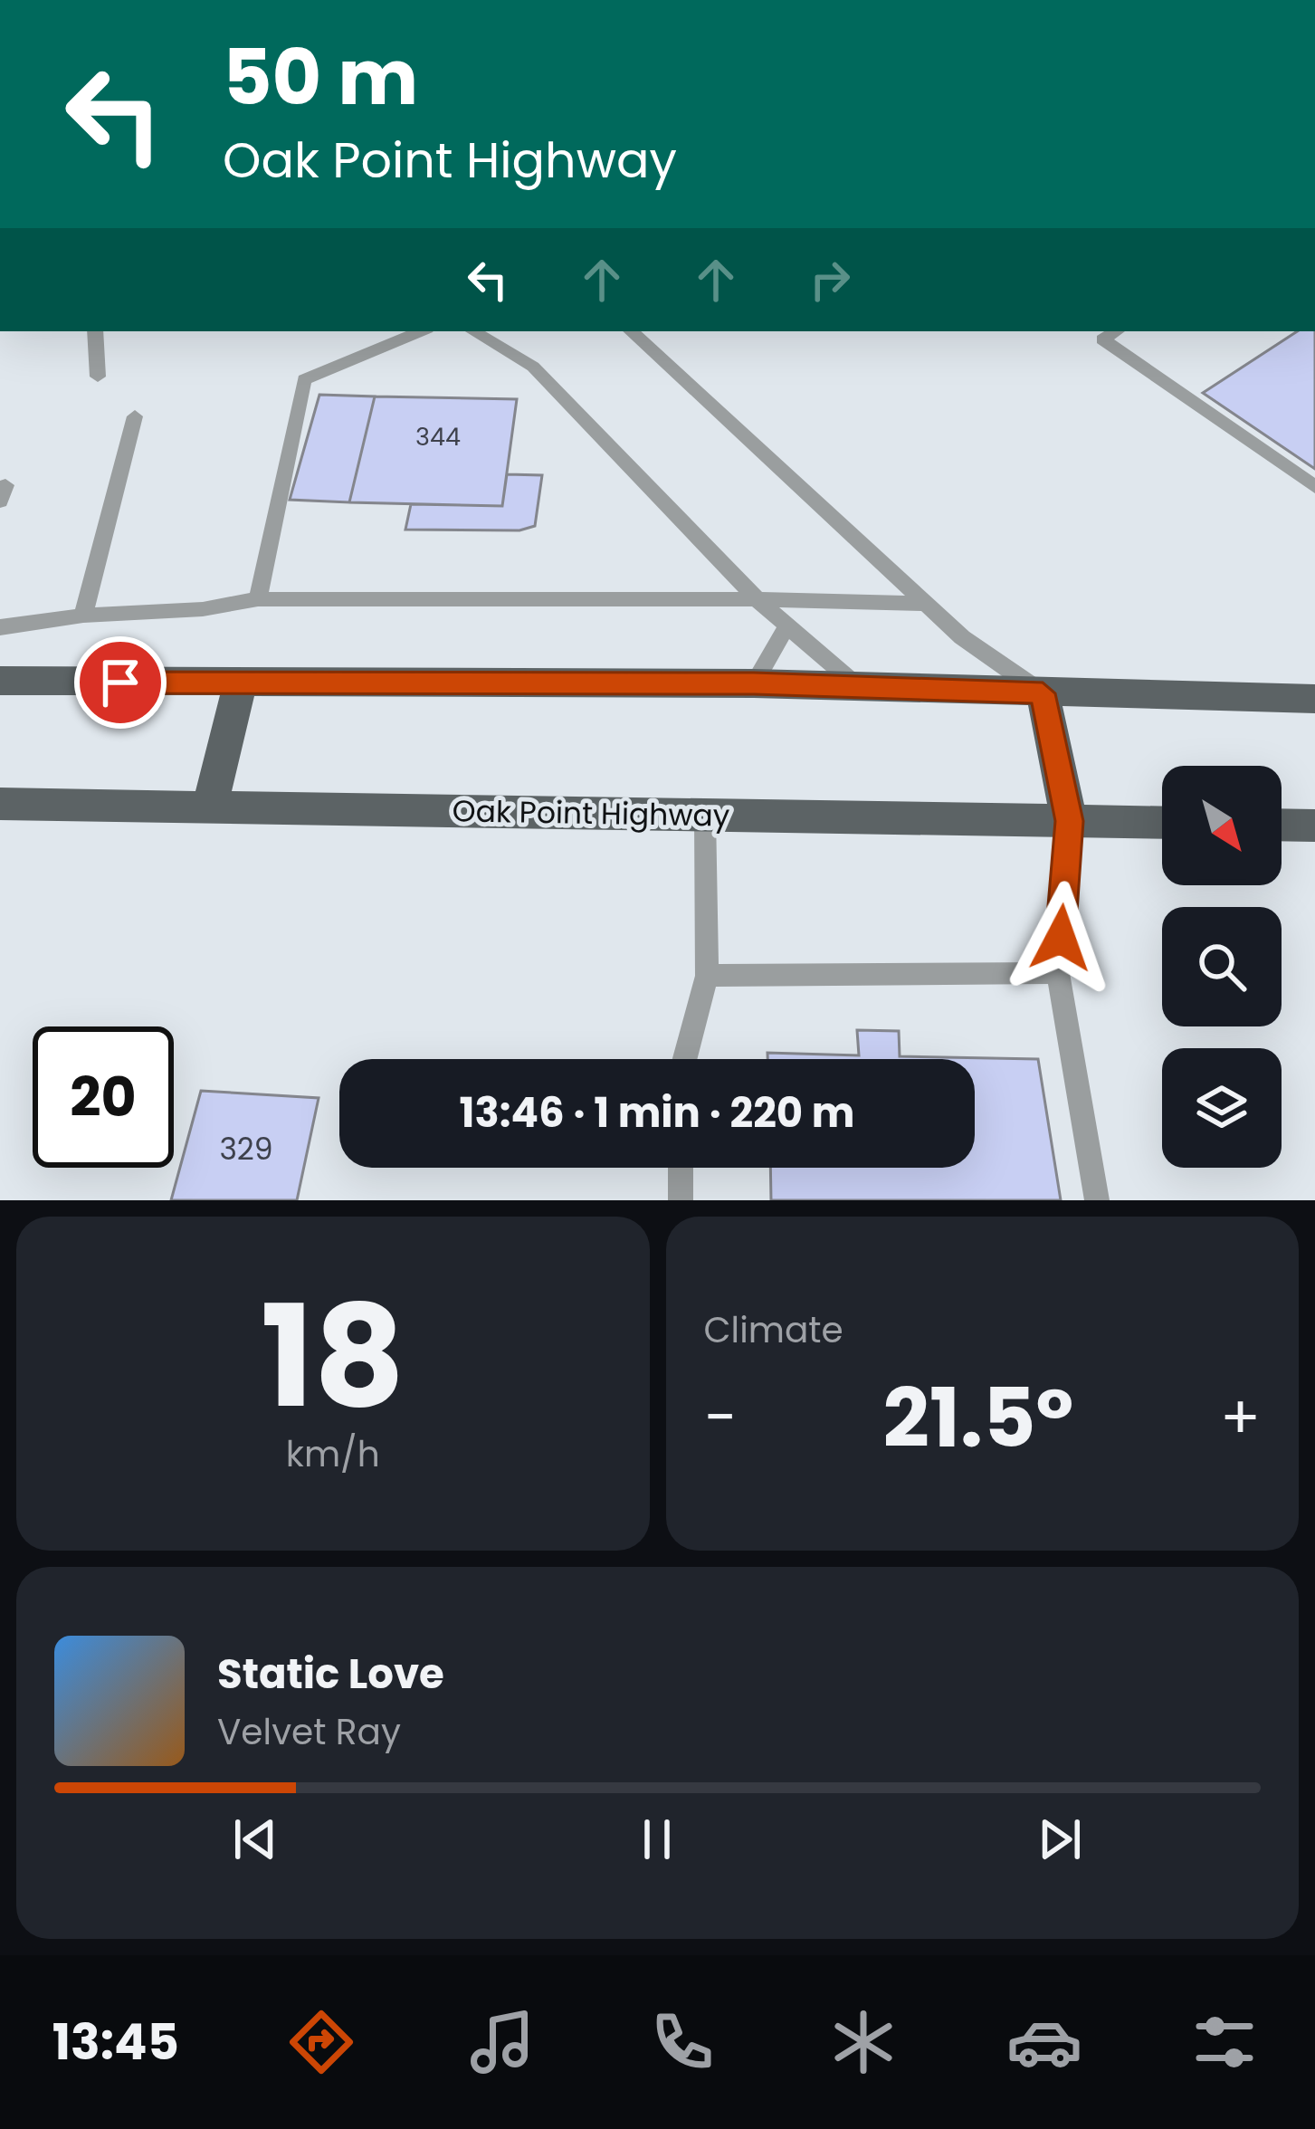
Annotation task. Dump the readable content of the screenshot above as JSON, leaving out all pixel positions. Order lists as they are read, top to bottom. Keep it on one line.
{"streets":{"main road":["Oak Point Highway"]},"house_numbers":["344","329"],"north":"bottom right","page":{"turn":["50 m","Oak Point Highway"],"limit":"20","trip":"13:46 · 1 min · 220 m","tile":[["18","km/h"],"Climate"],"heat":["−","21.5°","+"],"song":["Static Love","Velvet Ray"],"tabs":"13:45"}}
